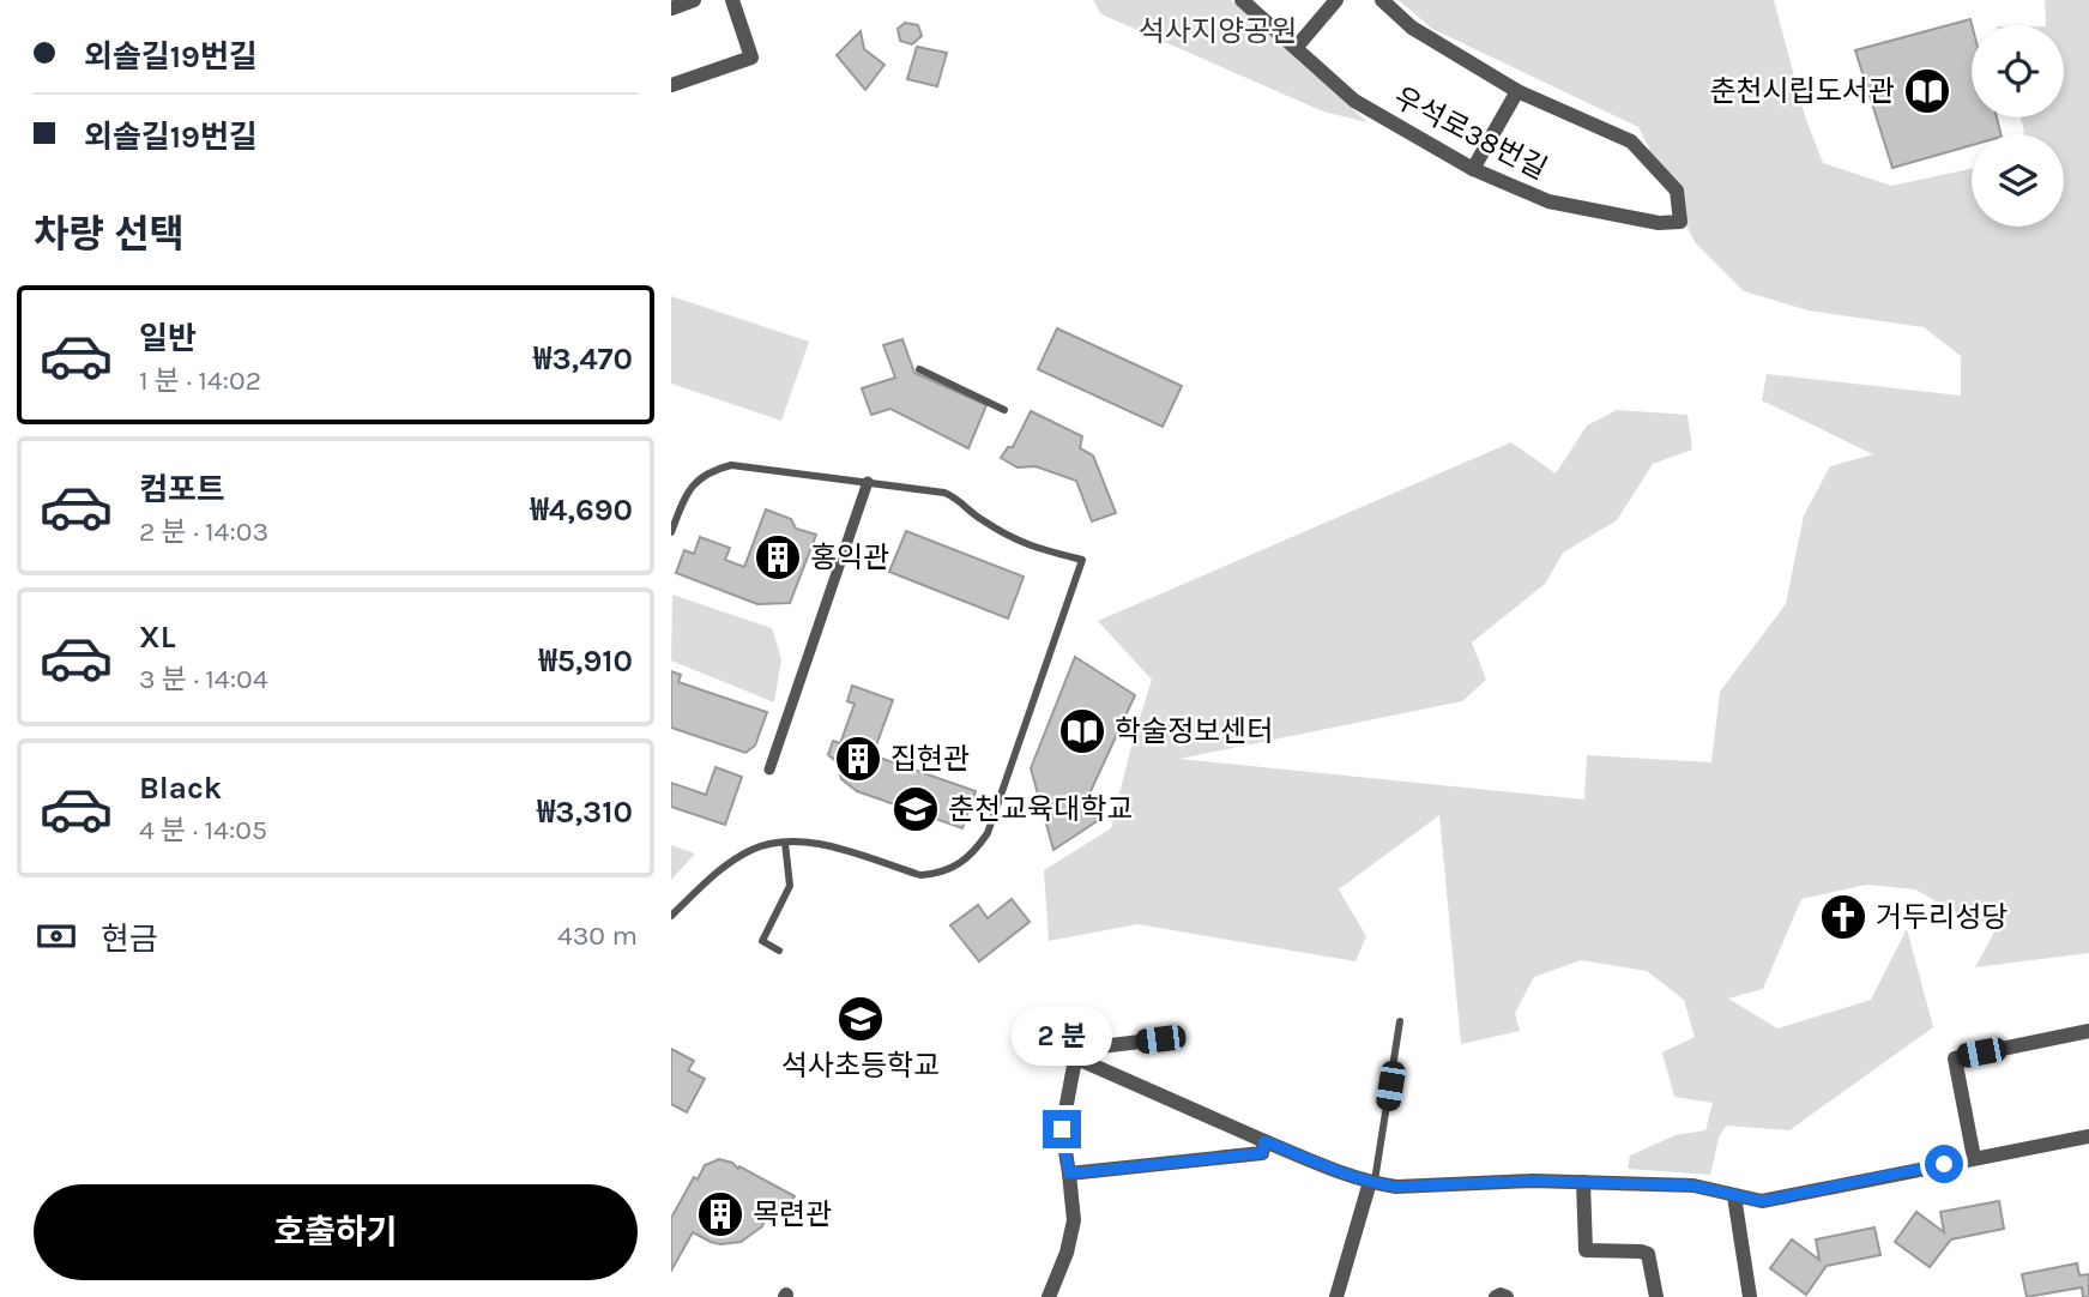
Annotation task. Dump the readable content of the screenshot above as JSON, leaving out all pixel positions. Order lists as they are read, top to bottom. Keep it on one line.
{"streets":{"street":["우석로38번길"]},"parks":["석사지양공원"],"places":{"library":["춘천시립도서관","학술정보센터"],"building":["홍익관","집현관","목련관"],"school or university":["춘천교육대학교","석사초등학교"],"church":["거두리성당"]},"page":{"banner":["외솔길19번길","외솔길19번길"],"heading":"차량 선택","list":[{"name":"일반","note":"1 분 · 14:02","value":"₩3,470"},{"name":"컴포트","note":"2 분 · 14:03","value":"₩4,690"},{"name":"XL","note":"3 분 · 14:04","value":"₩5,910"},{"name":"Black","note":"4 분 · 14:05","value":"₩3,310"}],"pay":["현금","430 m"],"bubble":"2 분","buttons":"호출하기"}}
